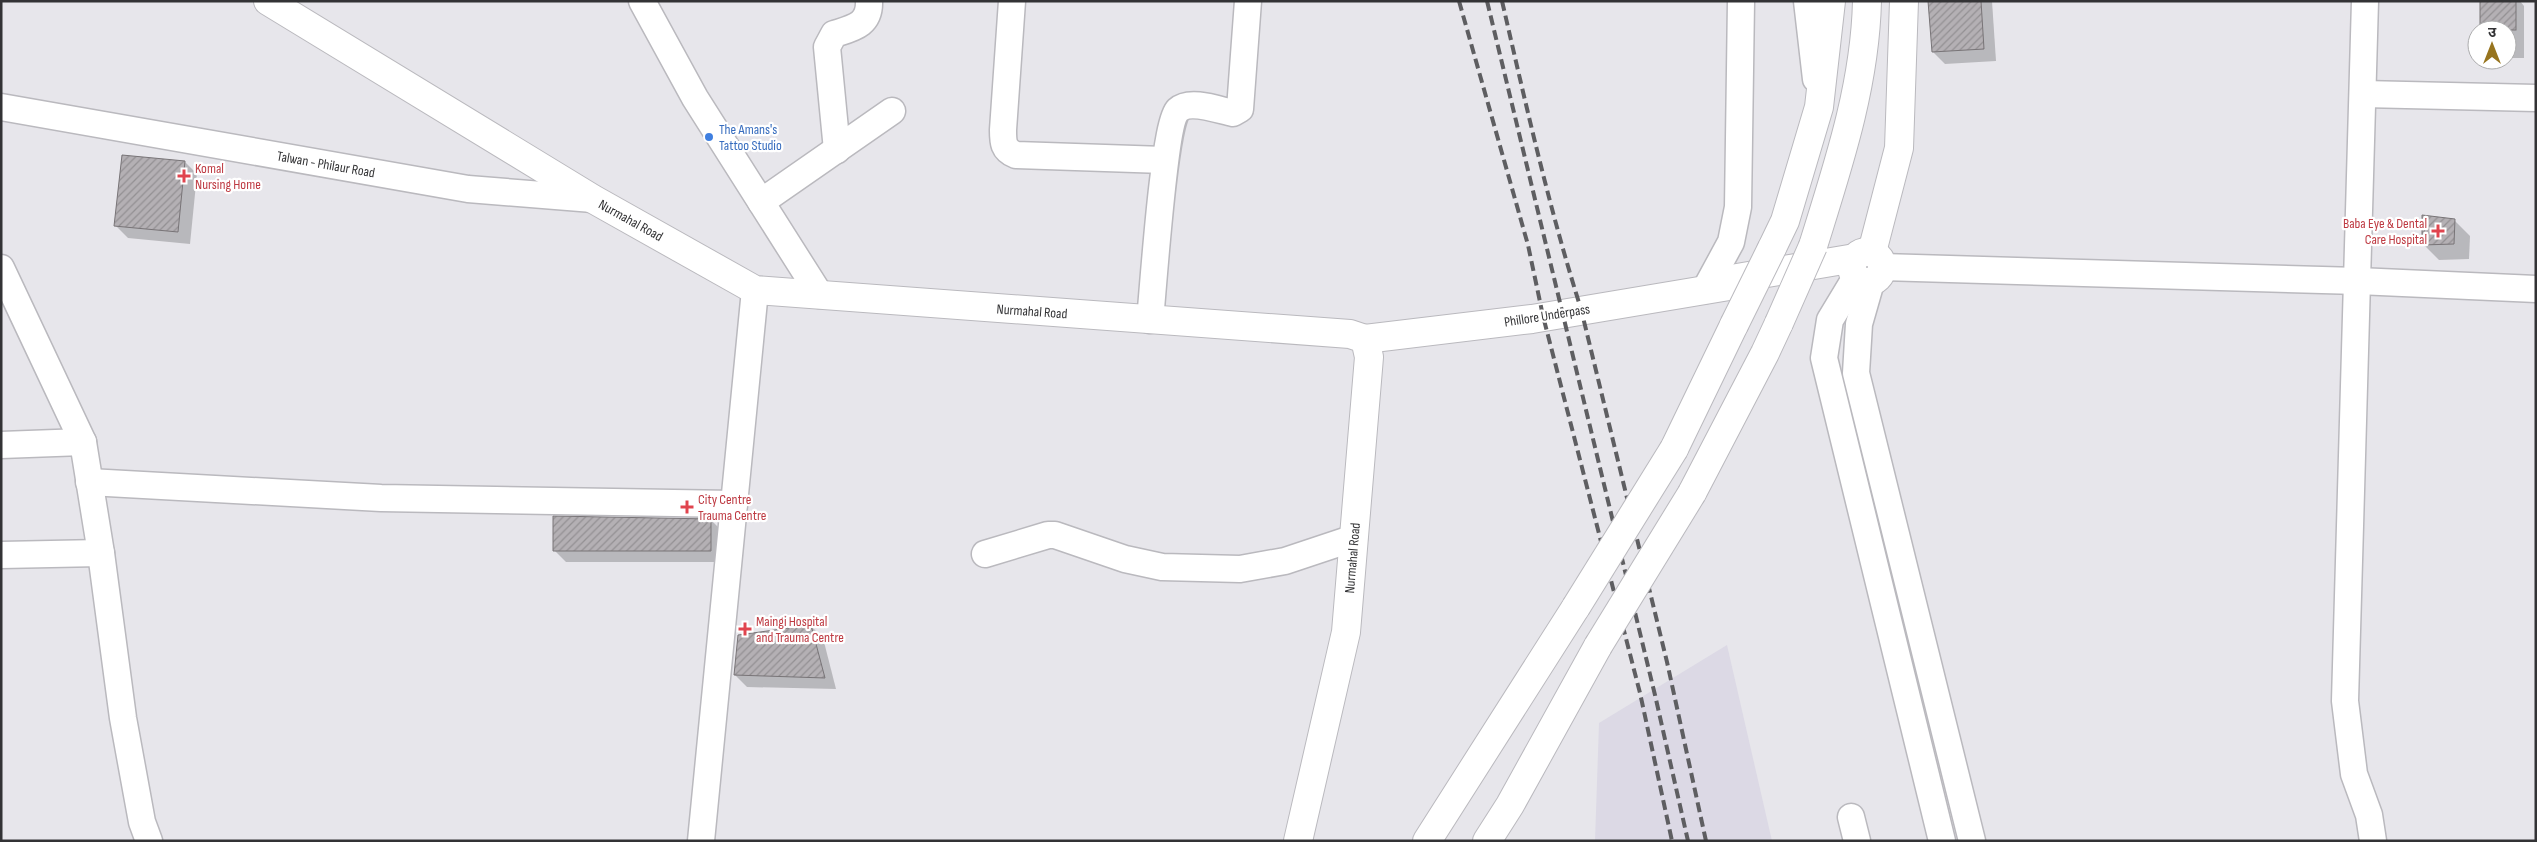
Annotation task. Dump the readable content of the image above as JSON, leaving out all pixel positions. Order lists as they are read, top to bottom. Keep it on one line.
{"streets":{"main road":["Nurmahal Road","Phillore Underpass"],"street":["Talwan - Philaur Road"]},"crossings":[["Talwan - Philaur Road","Nurmahal Road"],["Nurmahal Road","Phillore Underpass"]],"places":{"other":["The Amans's Tattoo Studio"],"health":["Komal Nursing Home","Baba Eye & Dental Care Hospital","City Centre Trauma Centre","Maingi Hospital and Trauma Centre"]},"north":"top"}
